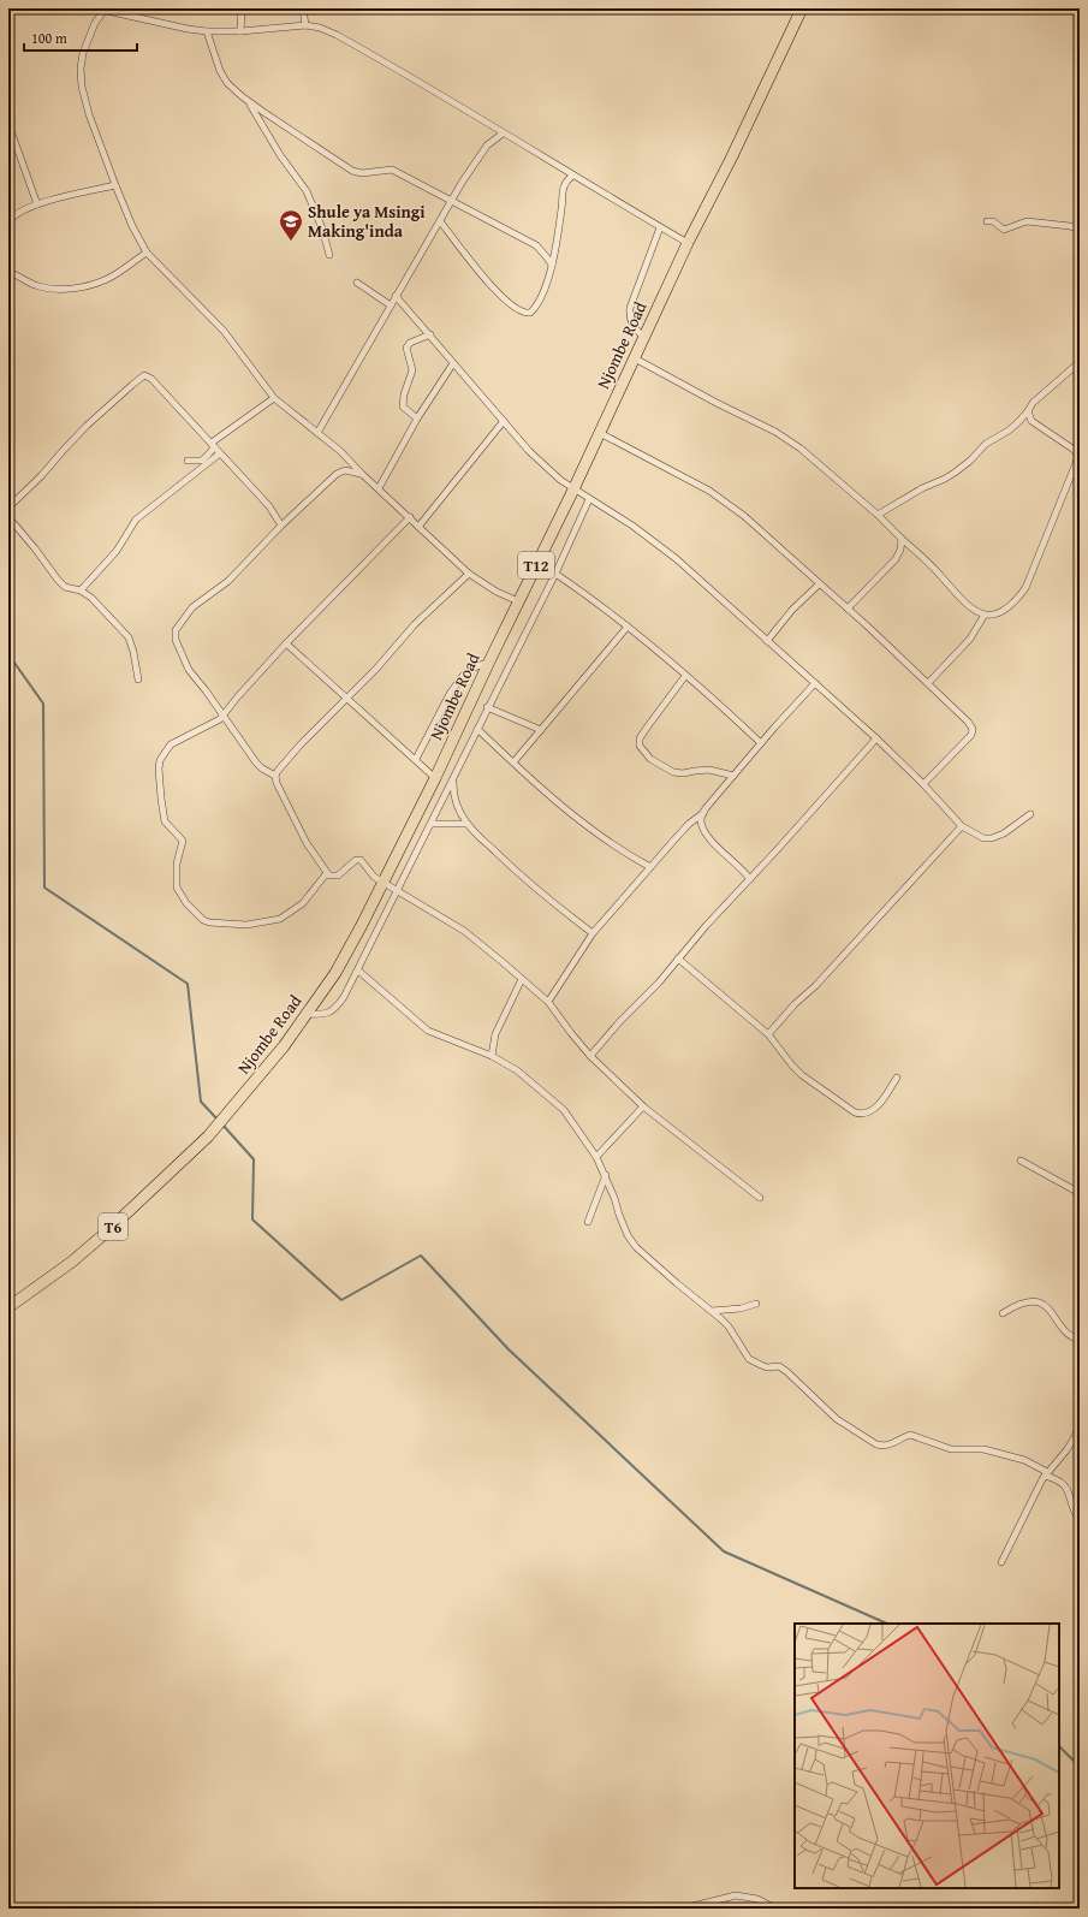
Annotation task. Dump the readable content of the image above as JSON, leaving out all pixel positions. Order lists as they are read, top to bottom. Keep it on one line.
{"streets":{"highway":["Njombe Road","T12","T6"]},"places":{"school or university":["Shule ya Msingi Making'inda"]},"scale_bar":"100 m"}
